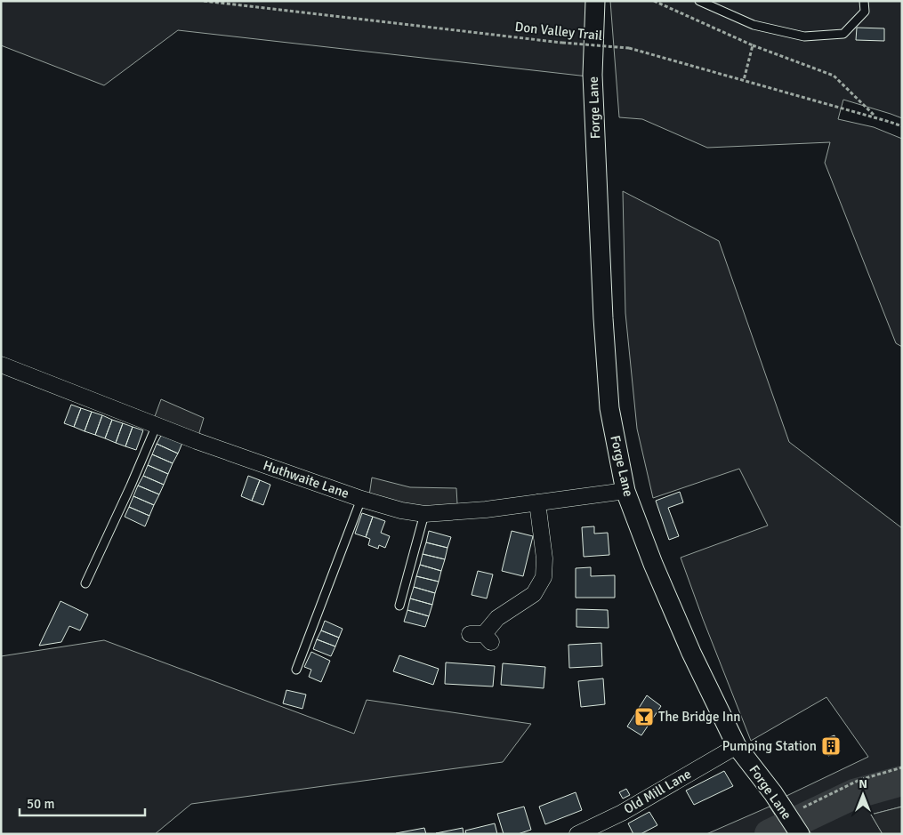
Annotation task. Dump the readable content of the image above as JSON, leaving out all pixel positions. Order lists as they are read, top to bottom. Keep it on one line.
{"streets":{"street":["Forge Lane","Huthwaite Lane","Old Mill Lane"],"path":["Don Valley Trail"]},"crossings":[["Forge Lane","Huthwaite Lane"],["Forge Lane","Old Mill Lane"]],"places":{"bar":["The Bridge Inn"],"building":["Pumping Station"]},"scale_bar":"50 m","north":"top"}
